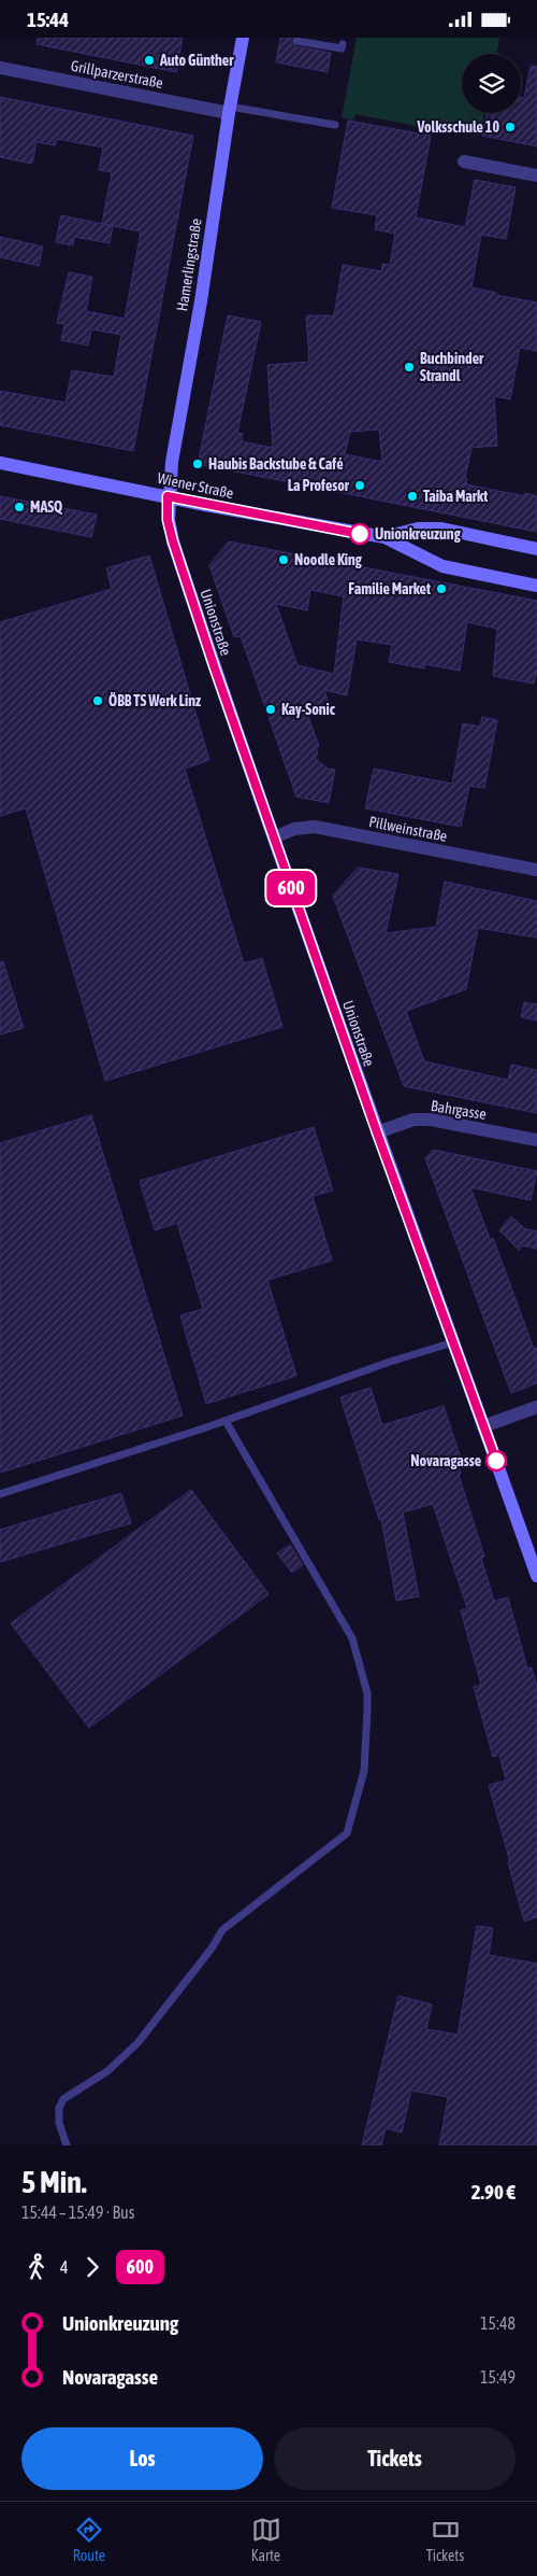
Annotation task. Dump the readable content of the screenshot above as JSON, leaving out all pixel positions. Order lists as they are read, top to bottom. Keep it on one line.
{"streets":{"main road":["Hamerlingstraße","Wiener Straße","Unionstraße"],"street":["Grillparzerstraße","Pillweinstraße","Bahrgasse"]},"crossings":[["Grillparzerstraße","Hamerlingstraße"],["Hamerlingstraße","Wiener Straße"],["Hamerlingstraße","Unionstraße"],["Wiener Straße","Unionstraße"],["Unionstraße","Pillweinstraße"],["Unionstraße","Bahrgasse"]],"places":["Auto Günther","Volksschule 10","Buchbinder Strandl","Haubis Backstube & Café","La Profesor","Taiba Markt","MASQ","Unionkreuzung","Noodle King","Familie Market","ÖBB TS Werk Linz","Kay-Sonic","Novaragasse"],"lines":["bus line 600"],"page":{"status":"15:44","on_map":"600","heading":["5 Min.","15:44 – 15:49 · Bus","2.90 €"],"legs":["4","600"],"list":[{"name":"Unionkreuzung","value":"15:48"},{"name":"Novaragasse","value":"15:49"}],"buttons":["Los","Tickets"],"tabs":["Route","Karte","Tickets"]}}
